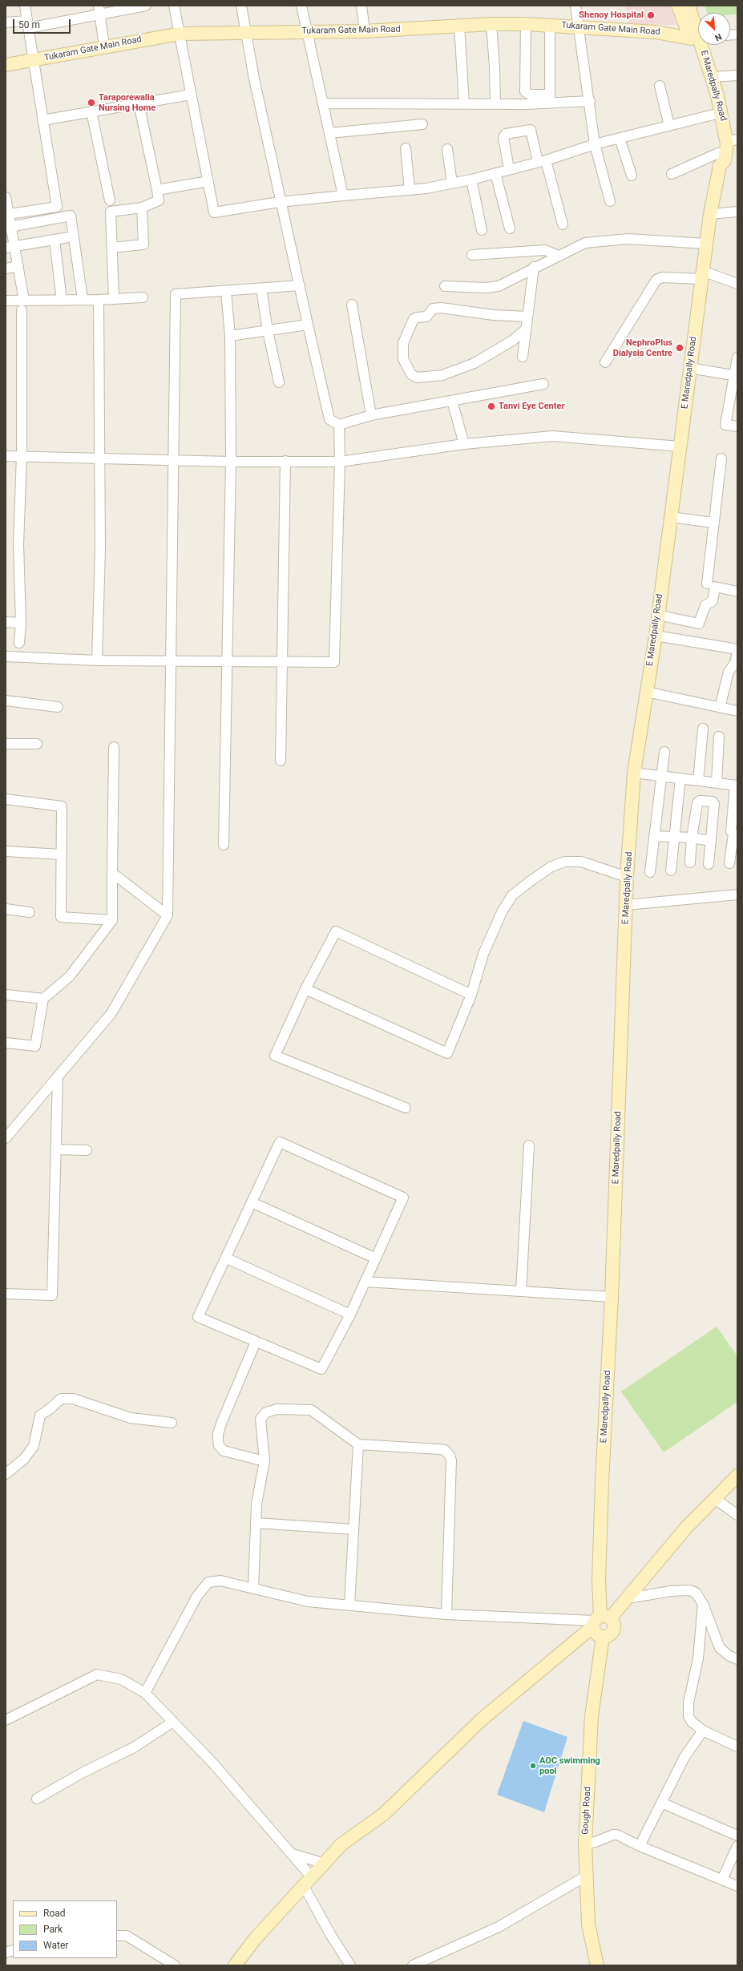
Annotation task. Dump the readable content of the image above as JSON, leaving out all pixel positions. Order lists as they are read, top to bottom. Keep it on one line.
{"streets":{"main road":["Tukaram Gate Main Road","E Maredpally Road","Gough Road"]},"crossings":[["Tukaram Gate Main Road","E Maredpally Road"],["E Maredpally Road","Gough Road"]],"places":["Shenoy Hospital","Taraporewalla Nursing Home","NephroPlus Dialysis Centre","Tanvi Eye Center","AOC swimming pool"],"legend":["Road","Park","Water"],"scale_bar":"50 m","north":"bottom right"}
